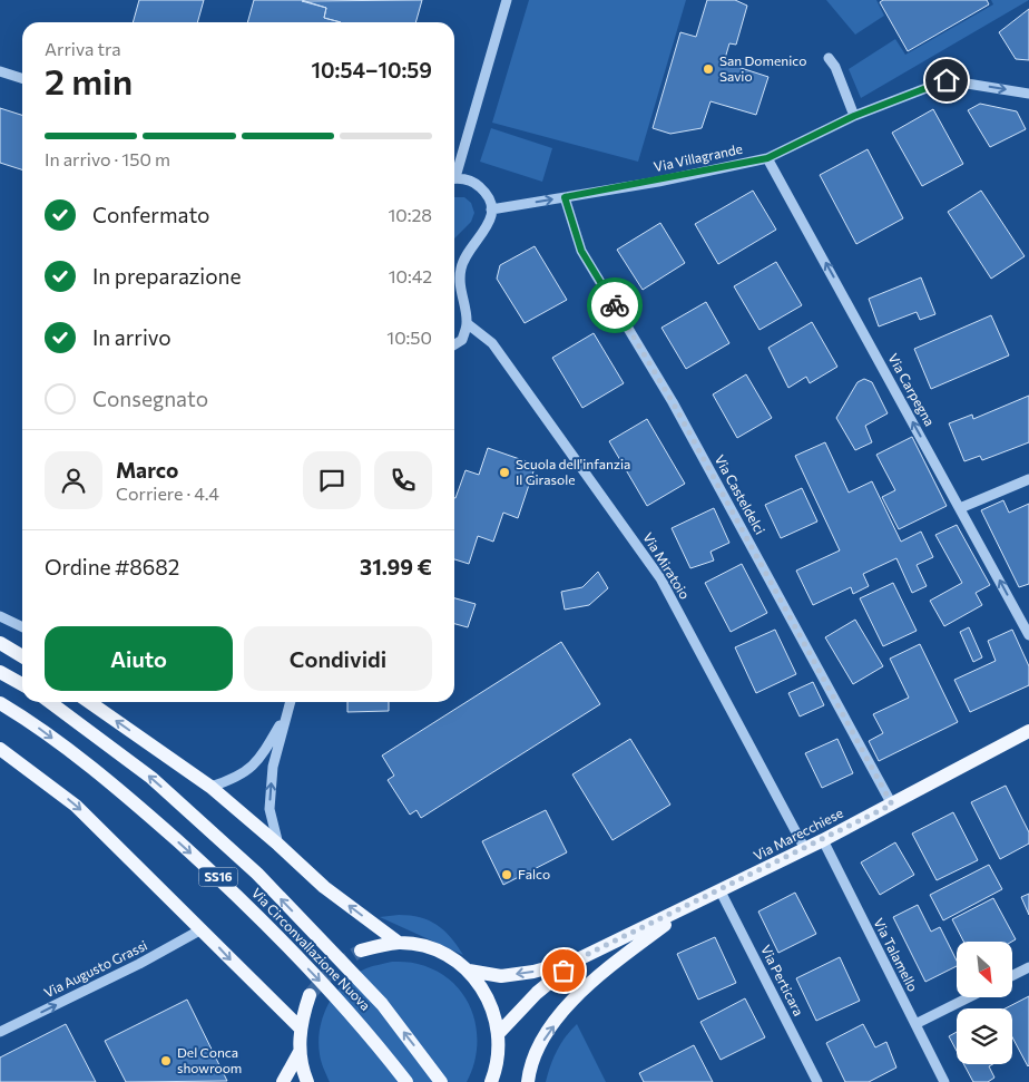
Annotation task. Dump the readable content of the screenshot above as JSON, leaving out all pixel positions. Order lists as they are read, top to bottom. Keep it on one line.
{"streets":{"main road":["Via Marecchiese","SS16","Via Circonvallazione Nuova"],"street":["Via Villagrande","Via Carpegna","Via Casteldelci","Via Miratoio","Via Talamello","Via Augusto Grassi","Via Perticara"]},"crossings":[["Via Villagrande","Via Carpegna"],["Via Villagrande","Via Casteldelci"],["Via Casteldelci","Via Marecchiese"],["Via Miratoio","Via Marecchiese"],["Via Marecchiese","Via Talamello"],["Via Marecchiese","Via Perticara"]],"one_way":["Via Villagrande","Via Carpegna","Via Augusto Grassi"],"places":["San Domenico Savio","Scuola dell'infanzia Il Girasole","Falco","Del Conca showroom"],"north":"bottom right","page":{"heading":["2 min","Arriva tra","10:54–10:59"],"panel":["Marco","Corriere · 4.4","Ordine #8682","31.99 €"],"bar":"In arrivo · 150 m","list":[["Confermato","10:28"],["In preparazione","10:42"],["In arrivo","10:50"],"Consegnato"],"buttons":["Aiuto","Condividi"]}}
